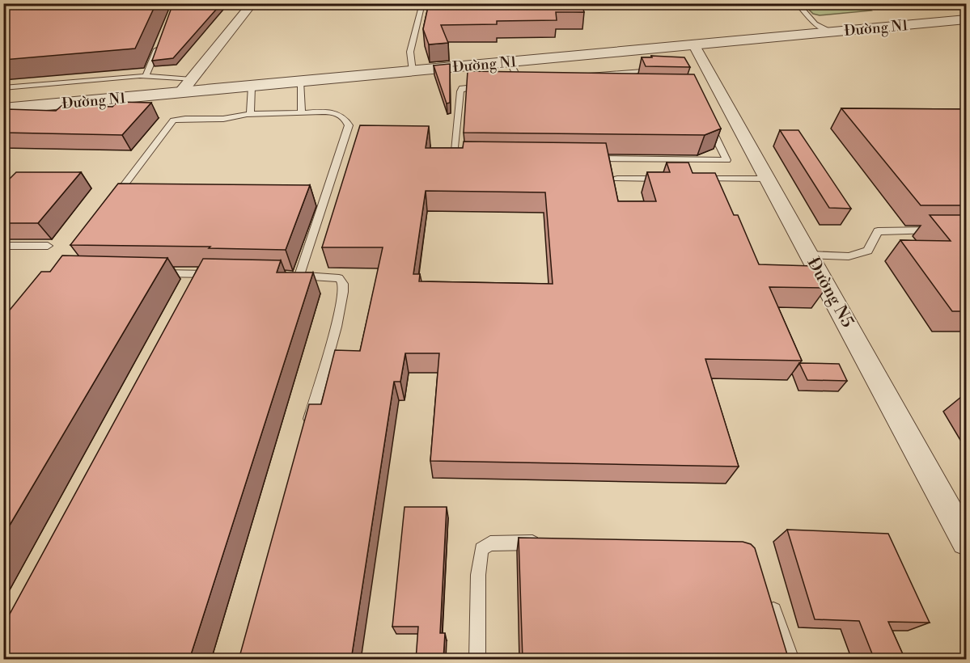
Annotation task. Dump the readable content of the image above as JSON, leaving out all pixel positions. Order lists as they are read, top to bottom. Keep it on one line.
{"streets":{"street":["Đường N1","Đường N5"]},"crossings":[["Đường N1","Đường N5"]]}
